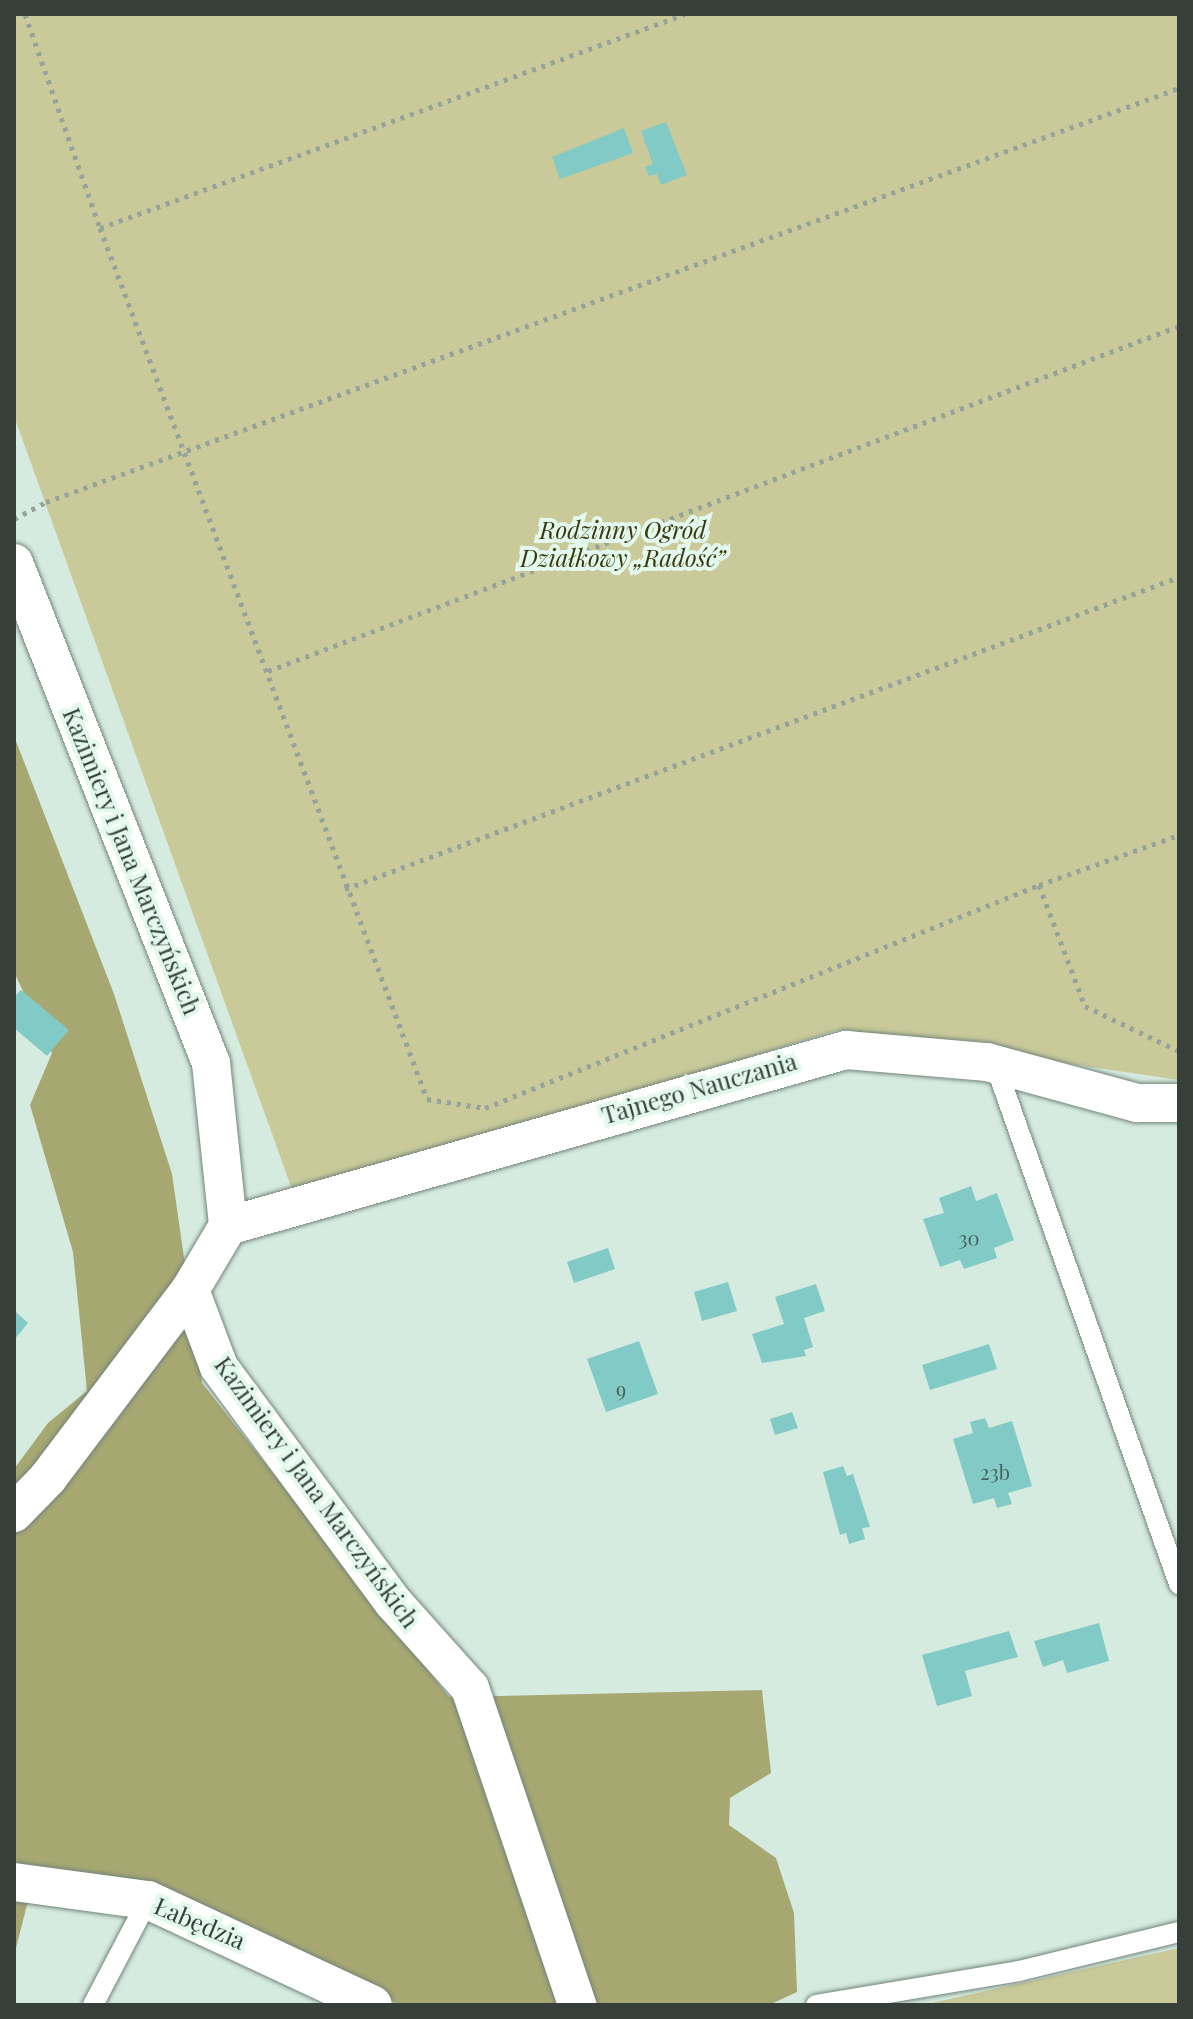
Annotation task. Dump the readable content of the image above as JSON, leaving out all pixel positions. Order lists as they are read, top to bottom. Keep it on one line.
{"streets":{"street":["Kazimiery i Jana Marczyńskich","Tajnego Nauczania","Łabędzia"]},"crossings":[["Kazimiery i Jana Marczyńskich","Tajnego Nauczania"]],"parks":["Rodzinny Ogród Działkowy „Radość”"],"house_numbers":["30","9","23b"]}
